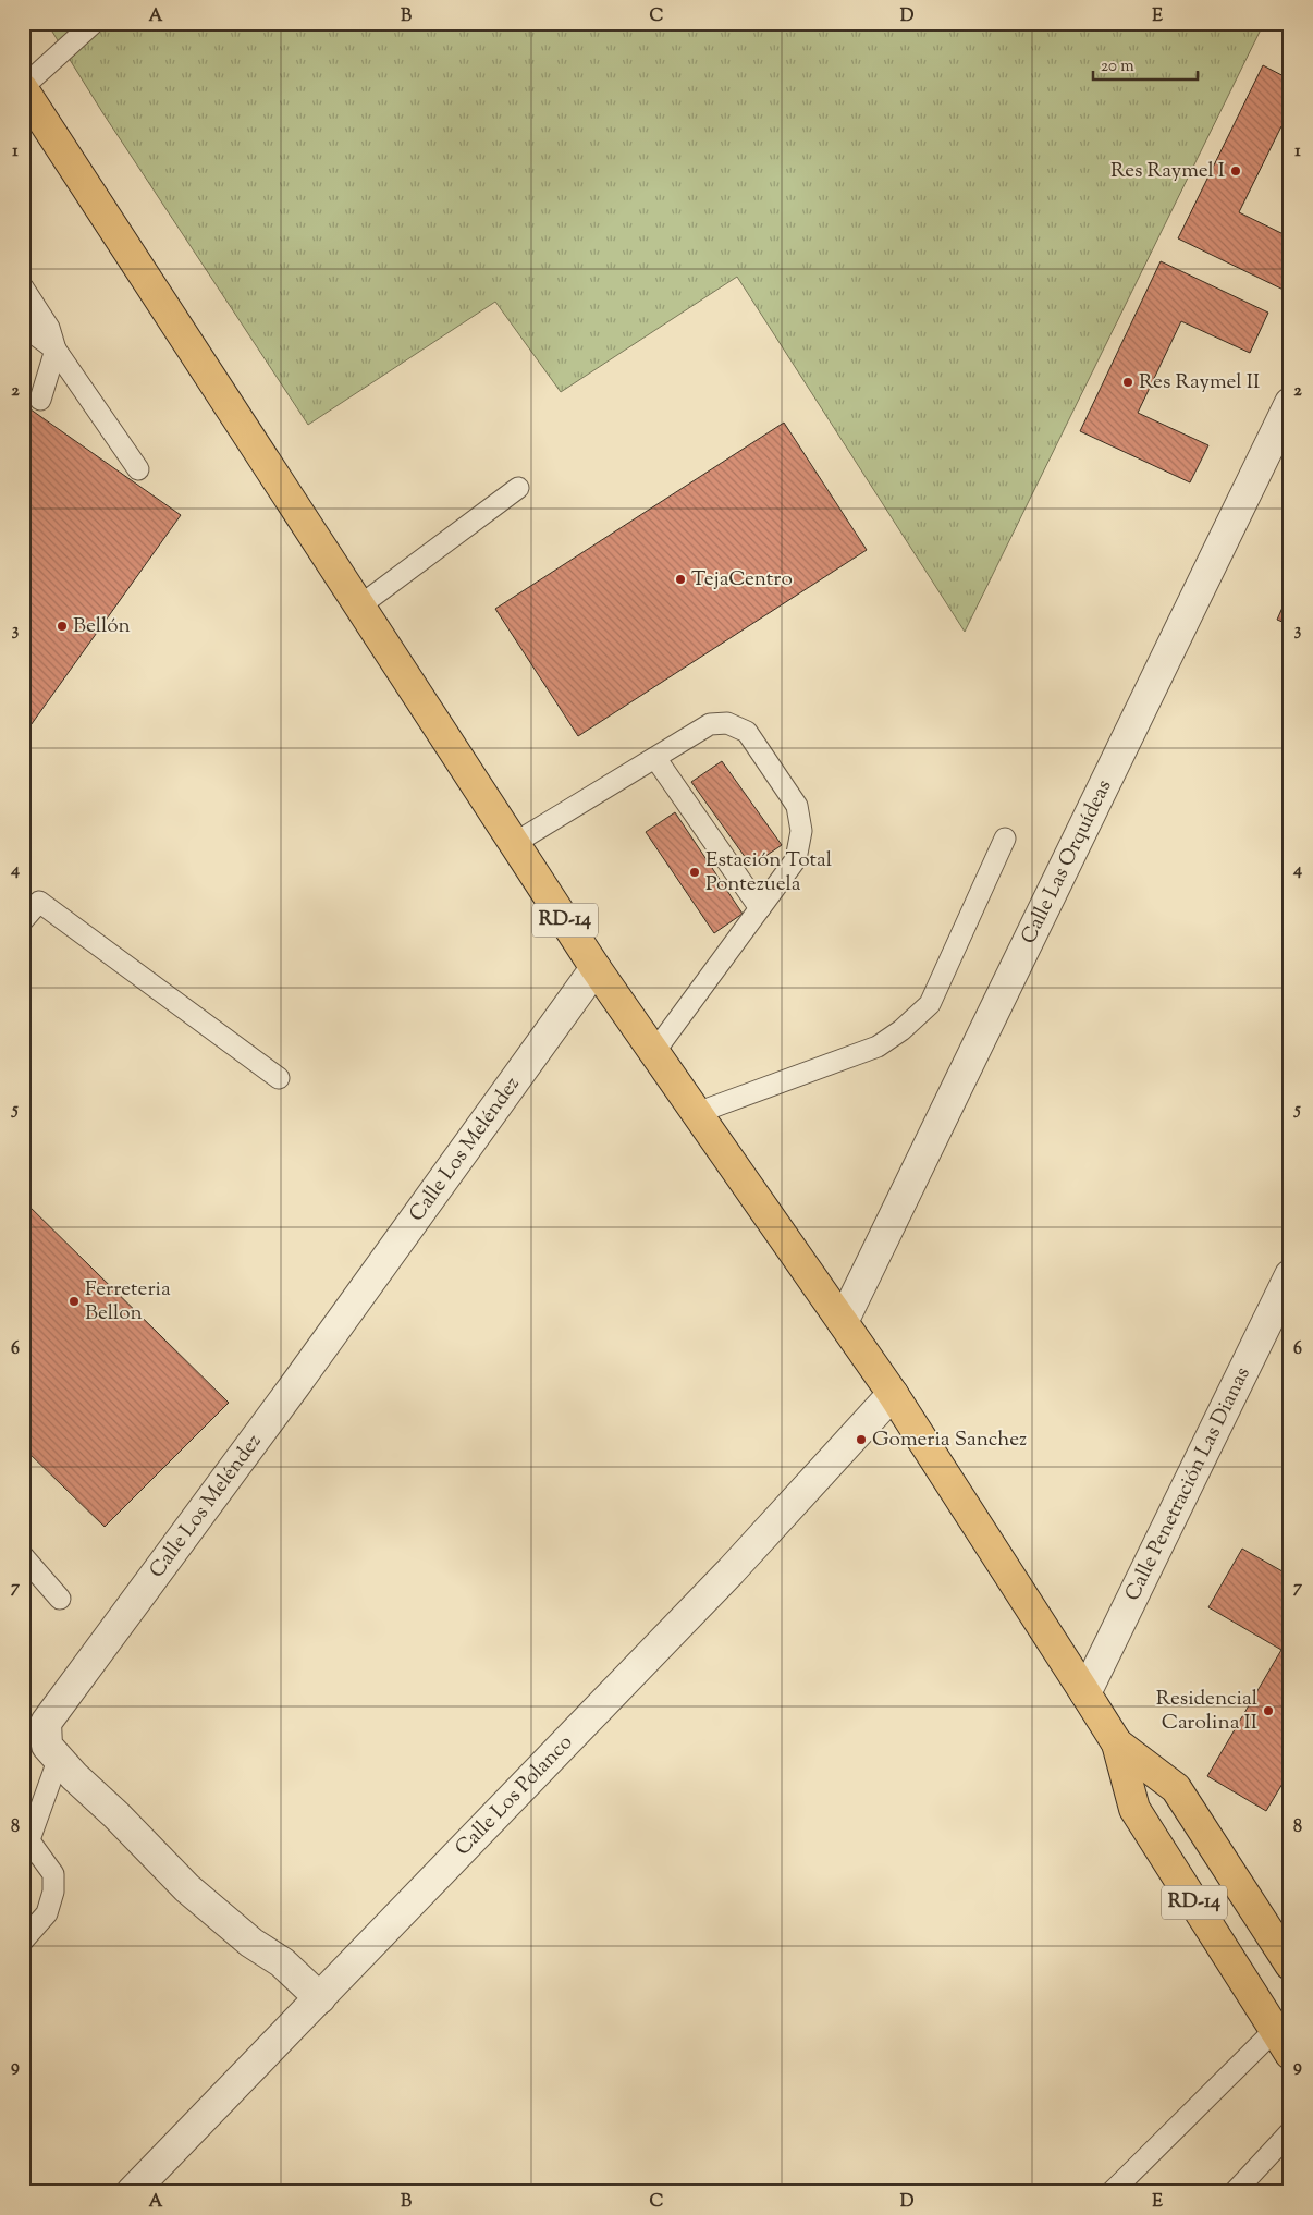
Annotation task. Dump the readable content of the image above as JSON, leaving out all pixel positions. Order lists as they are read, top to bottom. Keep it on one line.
{"streets":{"main road":["RD-14"],"street":["Calle Las Orquídeas","Calle Los Meléndez","Calle Penetración Las Dianas","Calle Los Polanco"]},"crossings":[["Calle Las Orquídeas","RD-14"],["RD-14","Calle Los Meléndez"],["RD-14","Calle Penetración Las Dianas"],["RD-14","Calle Los Polanco"],["Calle Los Meléndez","Calle Los Polanco"]],"places":["Res Raymel I","Res Raymel II","TejaCentro","Bellón","Estación Total Pontezuela","Ferreteria Bellon","Gomeria Sanchez","Residencial Carolina II"],"scale_bar":"20 m","grid":{"columns":["A","B","C","D","E"],"rows":["1","2","3","4","5","6","7","8","9"]}}
